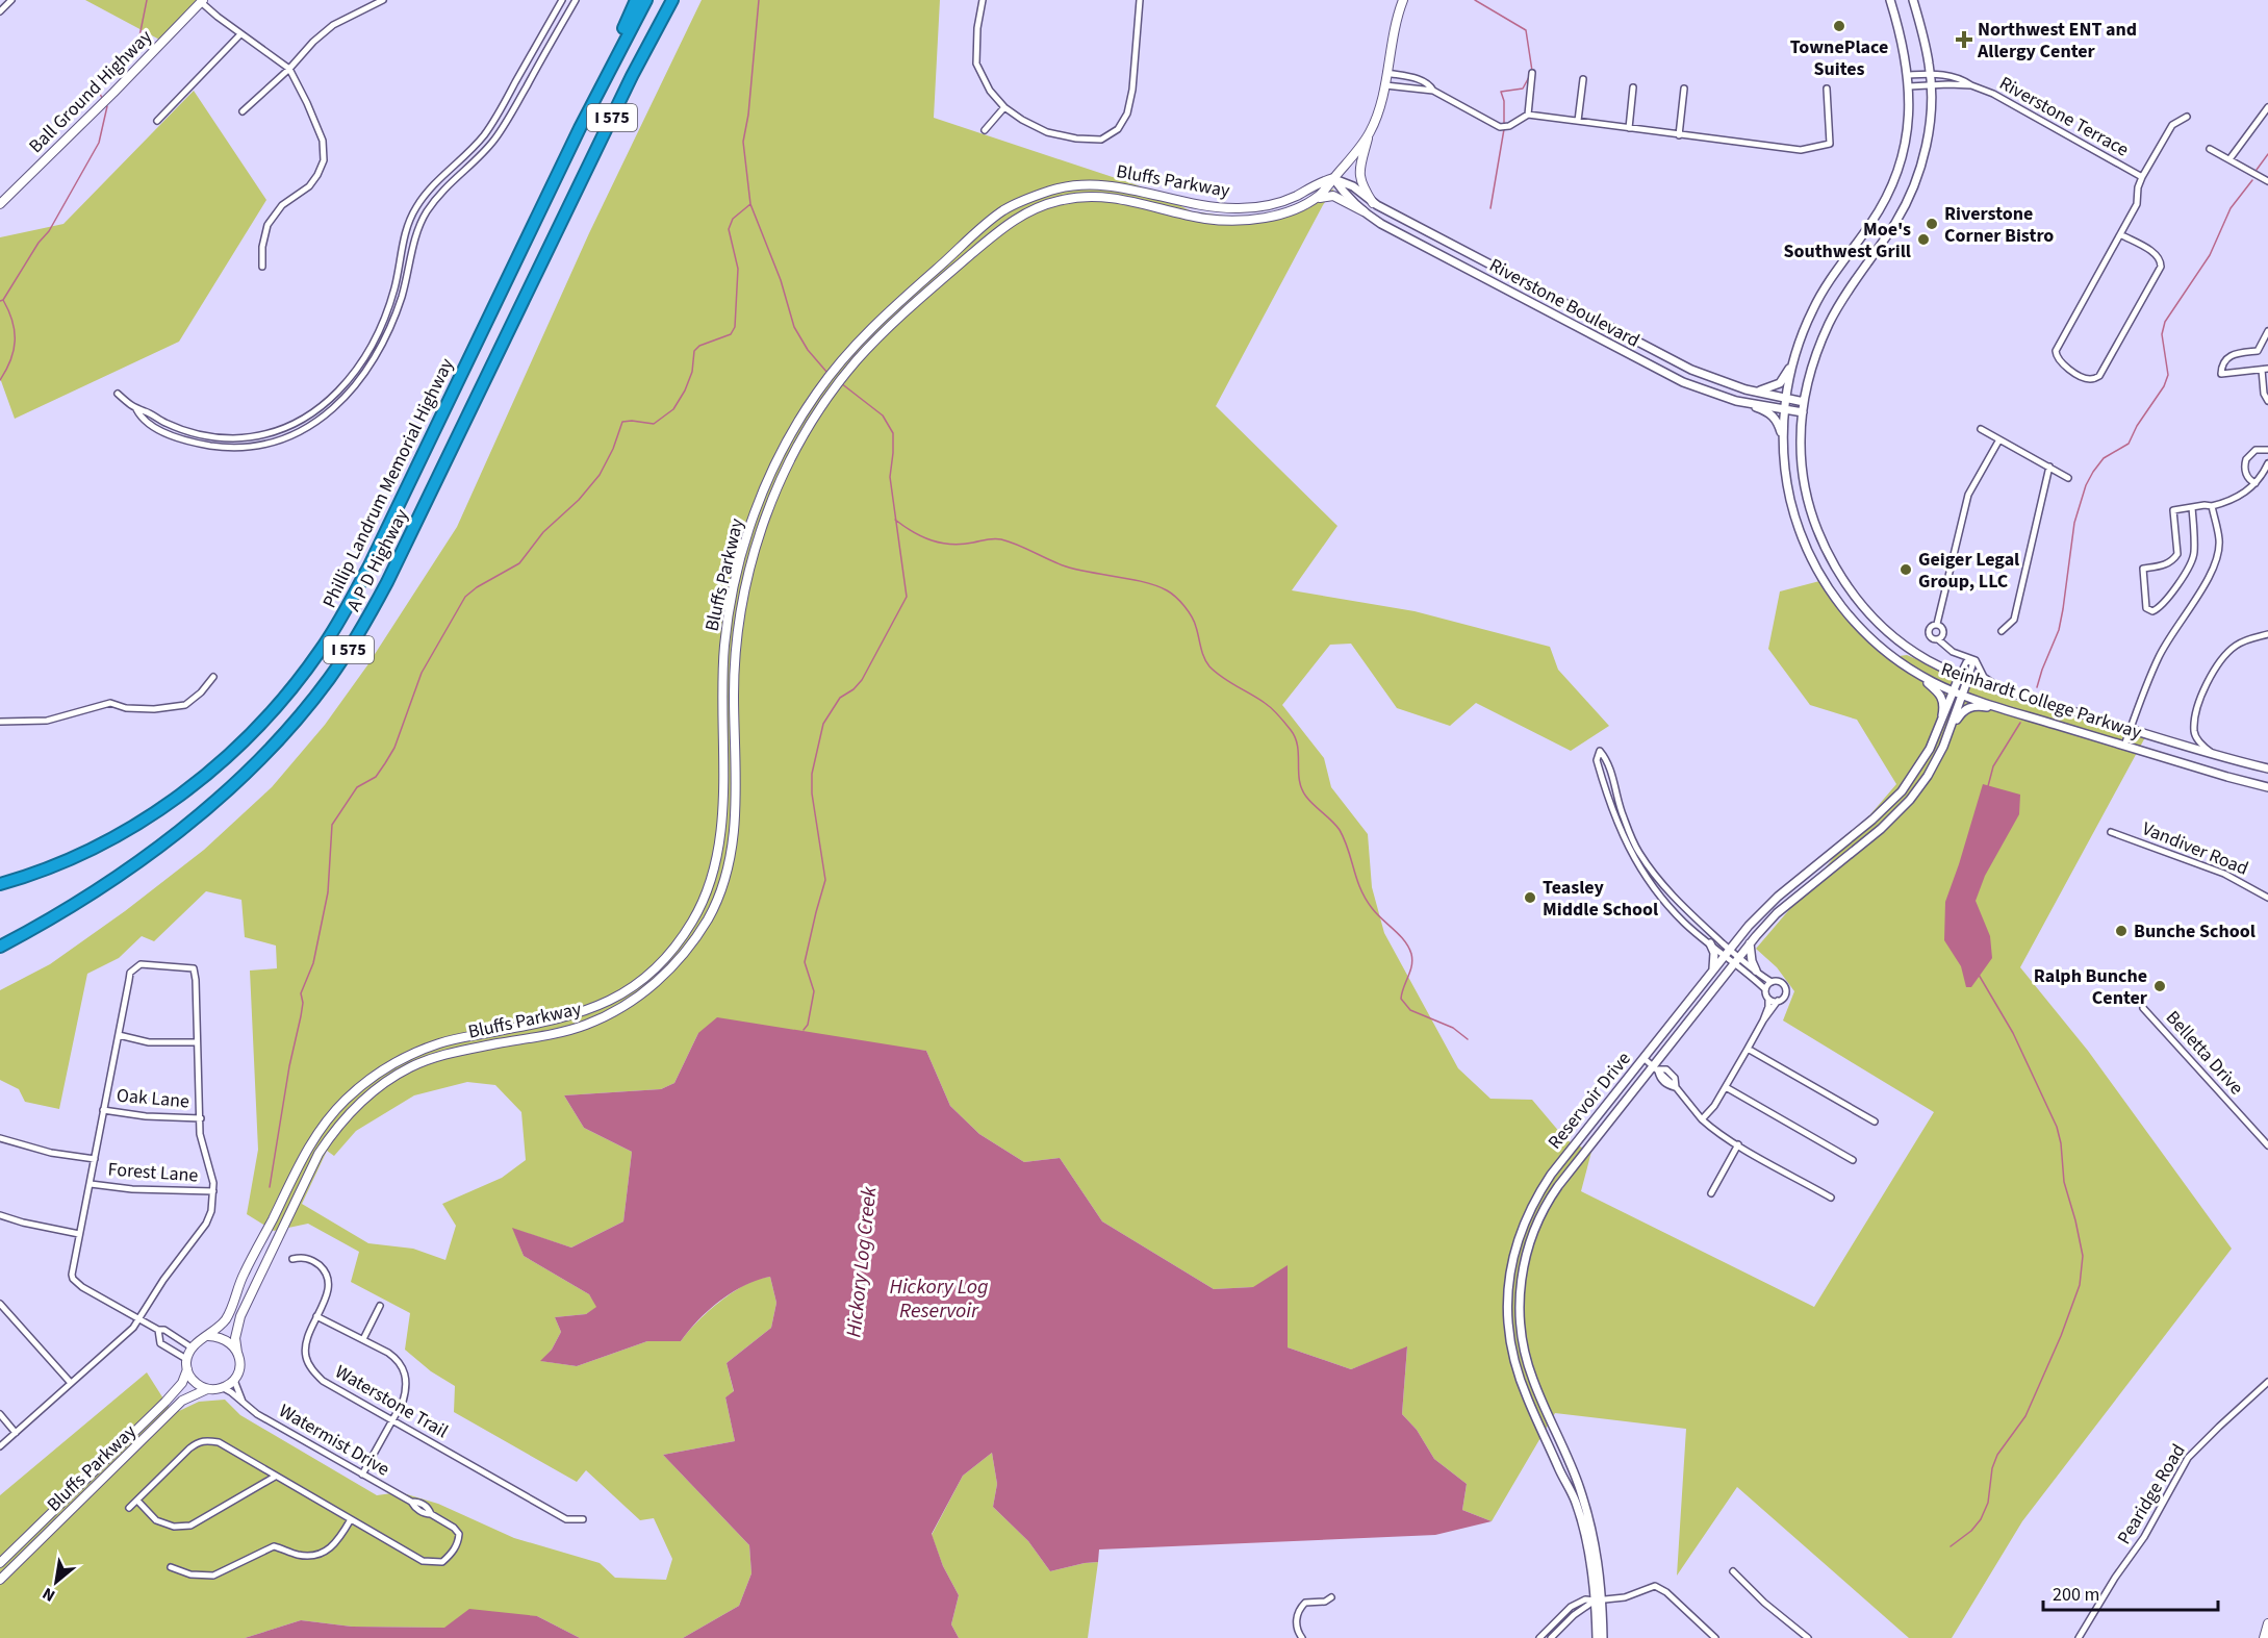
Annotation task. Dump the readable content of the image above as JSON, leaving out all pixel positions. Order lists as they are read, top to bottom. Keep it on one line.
{"streets":{"highway":["I 575","Phillip Landrum Memorial Highway","A P D Highway"],"main road":["Ball Ground Highway","Bluffs Parkway"],"street":["Riverstone Terrace","Riverstone Boulevard","Reinhardt College Parkway","Vandiver Road","Belletta Drive","Oak Lane","Reservoir Drive","Forest Lane","Waterstone Trail","Watermist Drive","Pearidge Road"]},"crossings":[["Riverstone Terrace","Reinhardt College Parkway"],["Bluffs Parkway","Riverstone Boulevard"],["Bluffs Parkway","Watermist Drive"],["Riverstone Boulevard","Reinhardt College Parkway"],["Reinhardt College Parkway","Reservoir Drive"]],"water":["Hickory Log Creek","Hickory Log Reservoir"],"places":{"other":["TownePlace Suites","Riverstone Corner Bistro","Moe's Southwest Grill","Geiger Legal Group, LLC","Teasley Middle School","Bunche School","Ralph Bunche Center"],"health":["Northwest ENT and Allergy Center"]},"scale_bar":"200 m","north":"bottom left"}
